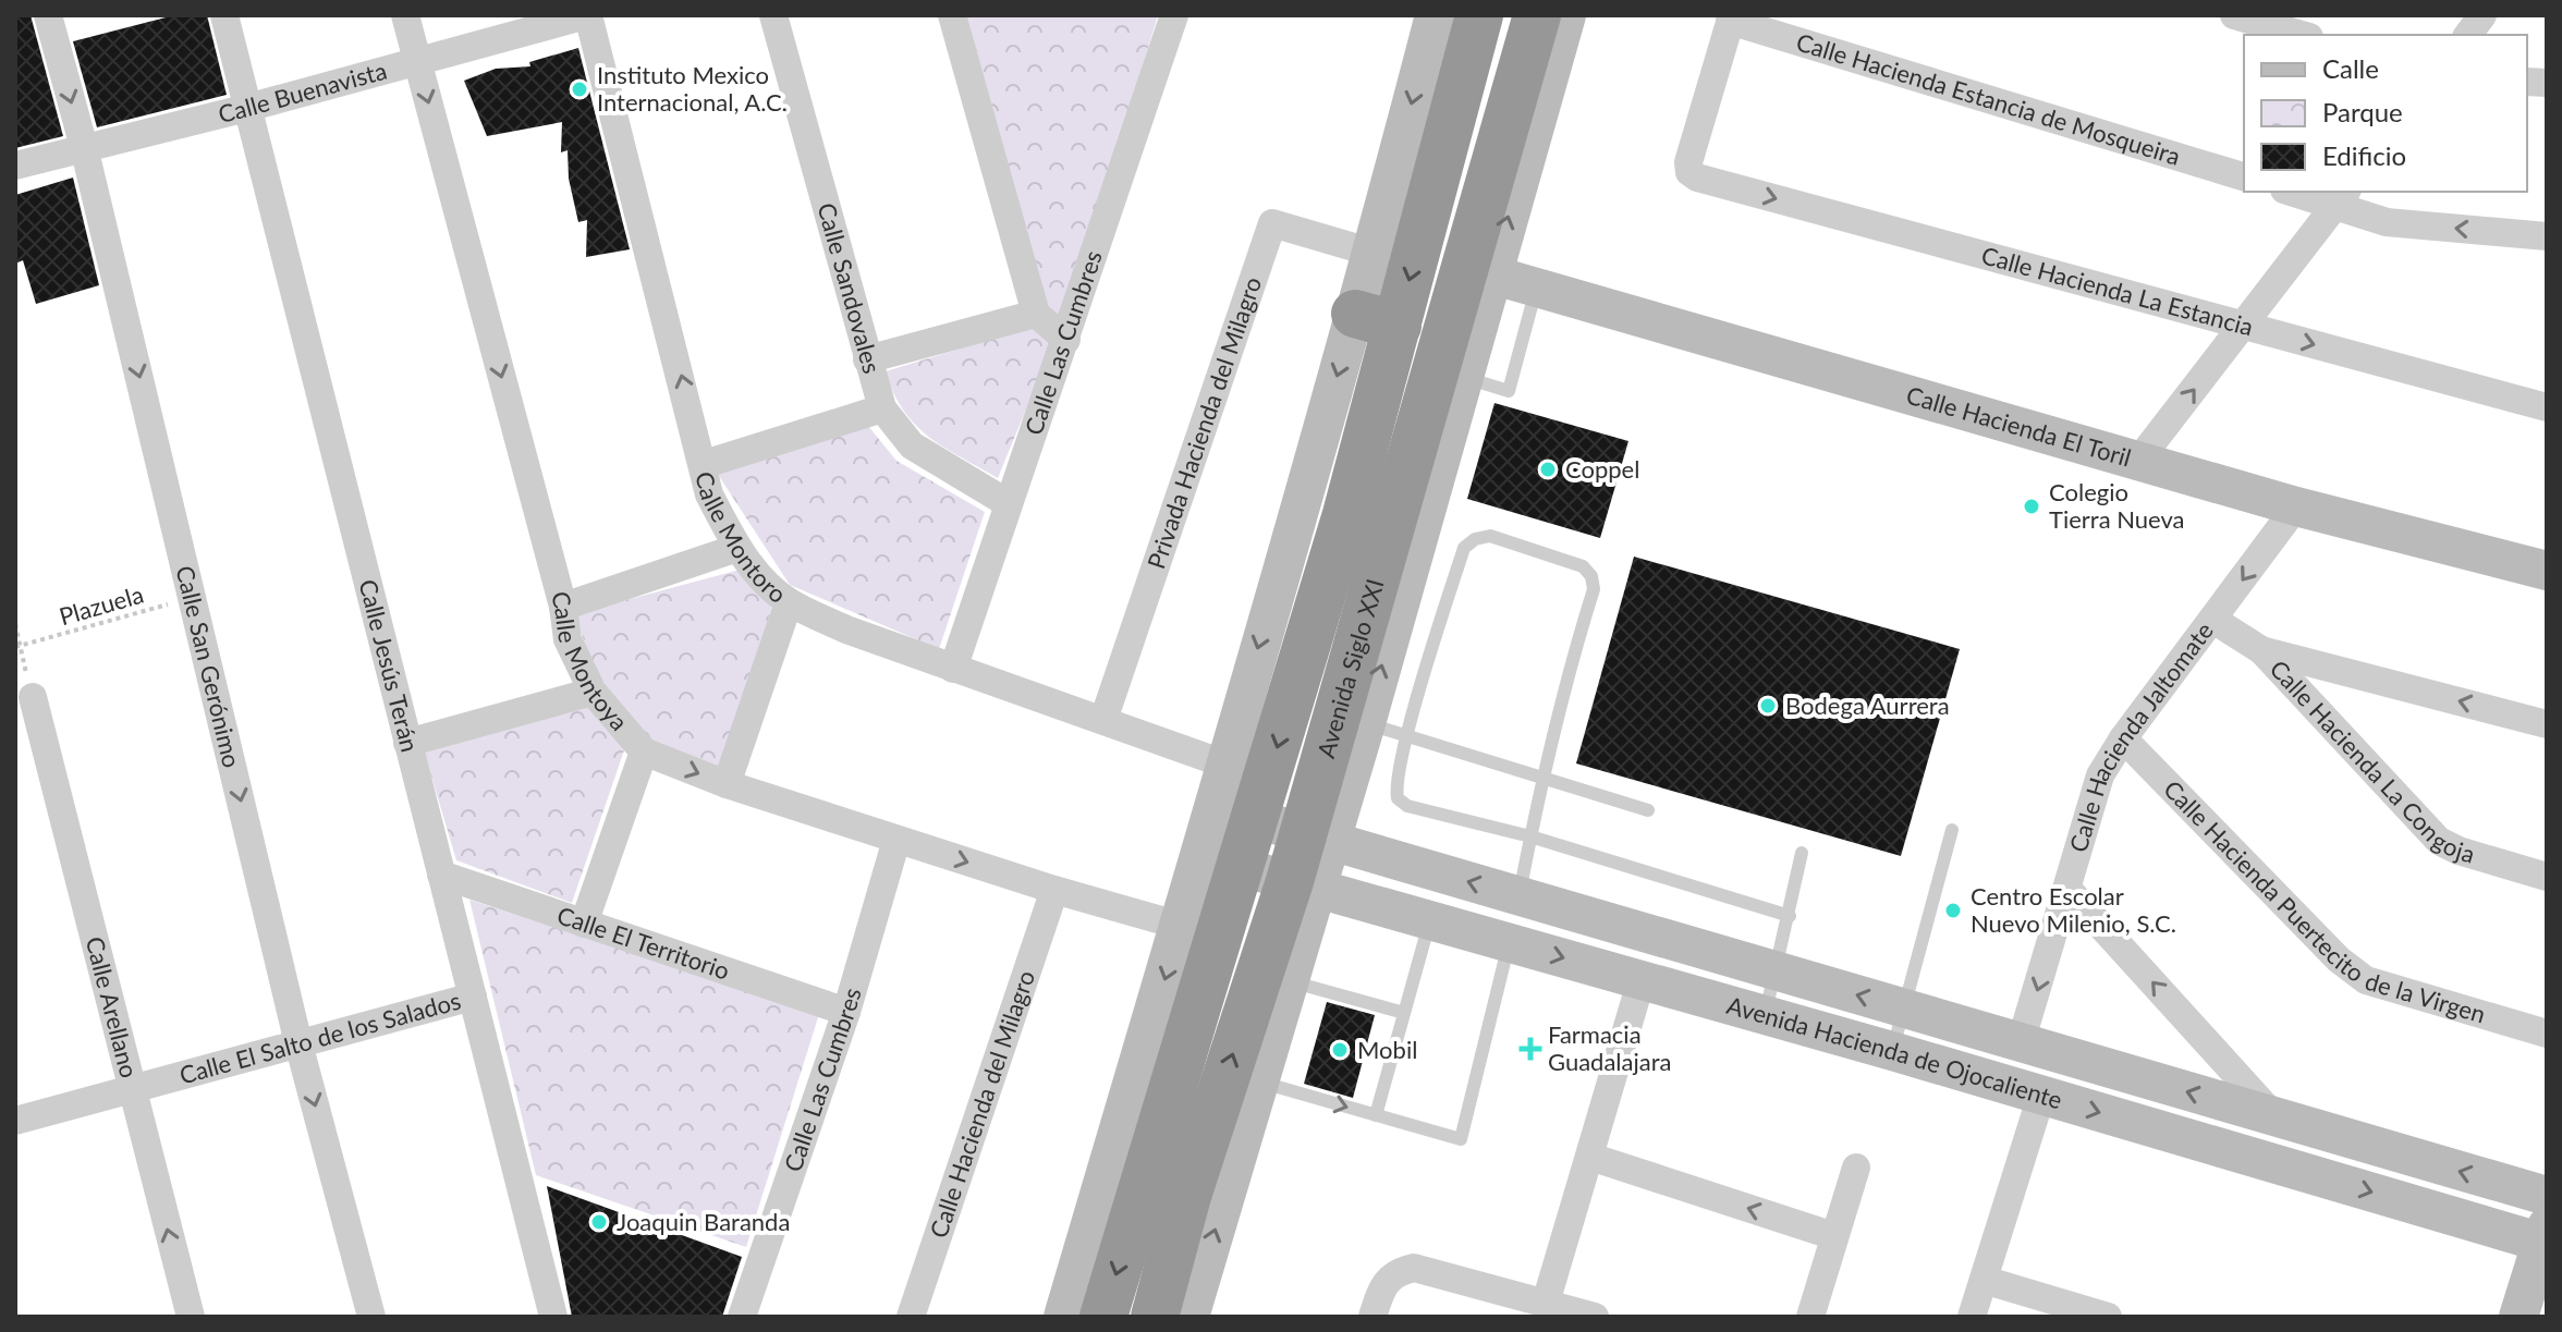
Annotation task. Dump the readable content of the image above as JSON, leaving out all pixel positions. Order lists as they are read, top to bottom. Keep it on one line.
{"streets":{"highway":["Avenida Siglo XXI"],"street":["Calle Buenavista","Calle Hacienda Estancia de Mosqueira","Calle Sandovales","Calle Hacienda La Estancia","Calle Las Cumbres","Privada Hacienda del Milagro","Calle Hacienda El Toril","Calle Montoro","Calle Montoya","Calle San Gerónimo","Calle Jesús Terán","Calle Hacienda Jaltomate","Calle Hacienda La Congoja","Calle Hacienda Puertecito de la Virgen","Calle El Territorio","Calle Arellano","Calle El Salto de los Salados","Avenida Hacienda de Ojocaliente","Calle Hacienda del Milagro"],"path":["Plazuela"]},"crossings":[["Calle Buenavista","Calle Montoro"],["Calle Buenavista","Calle Montoya"],["Calle Buenavista","Calle San Gerónimo"],["Calle Buenavista","Calle Jesús Terán"],["Calle Hacienda Estancia de Mosqueira","Calle Hacienda La Estancia"],["Calle Sandovales","Calle Las Cumbres"],["Calle Las Cumbres","Calle Montoro"],["Calle Las Cumbres","Calle Montoya"],["Calle Las Cumbres","Calle El Territorio"],["Privada Hacienda del Milagro","Calle Montoro"],["Privada Hacienda del Milagro","Avenida Siglo XXI"],["Calle Hacienda El Toril","Avenida Siglo XXI"],["Calle Hacienda El Toril","Calle Hacienda Jaltomate"],["Calle Montoro","Avenida Siglo XXI"],["Plazuela","Calle San Gerónimo"],["Calle Montoya","Avenida Siglo XXI"],["Calle Montoya","Calle Hacienda del Milagro"],["Calle San Gerónimo","Calle El Salto de los Salados"],["Calle Jesús Terán","Calle El Territorio"],["Calle Jesús Terán","Calle El Salto de los Salados"],["Avenida Siglo XXI","Avenida Hacienda de Ojocaliente"],["Calle Hacienda Jaltomate","Calle Hacienda La Congoja"],["Calle Hacienda Jaltomate","Calle Hacienda Puertecito de la Virgen"],["Calle Hacienda Jaltomate","Avenida Hacienda de Ojocaliente"],["Calle Arellano","Calle El Salto de los Salados"]],"one_way":["Calle Hacienda La Estancia","Calle Montoro","Calle Montoya","Calle San Gerónimo","Calle Hacienda Jaltomate","Calle Arellano"],"places":{"other":["Instituto Mexico Internacional, A.C.","Coppel","Colegio Tierra Nueva","Bodega Aurrera","Centro Escolar Nuevo Milenio, S.C.","Mobil","Joaquin Baranda"],"health":["Farmacia Guadalajara"]},"legend":["Calle","Parque","Edificio"]}
